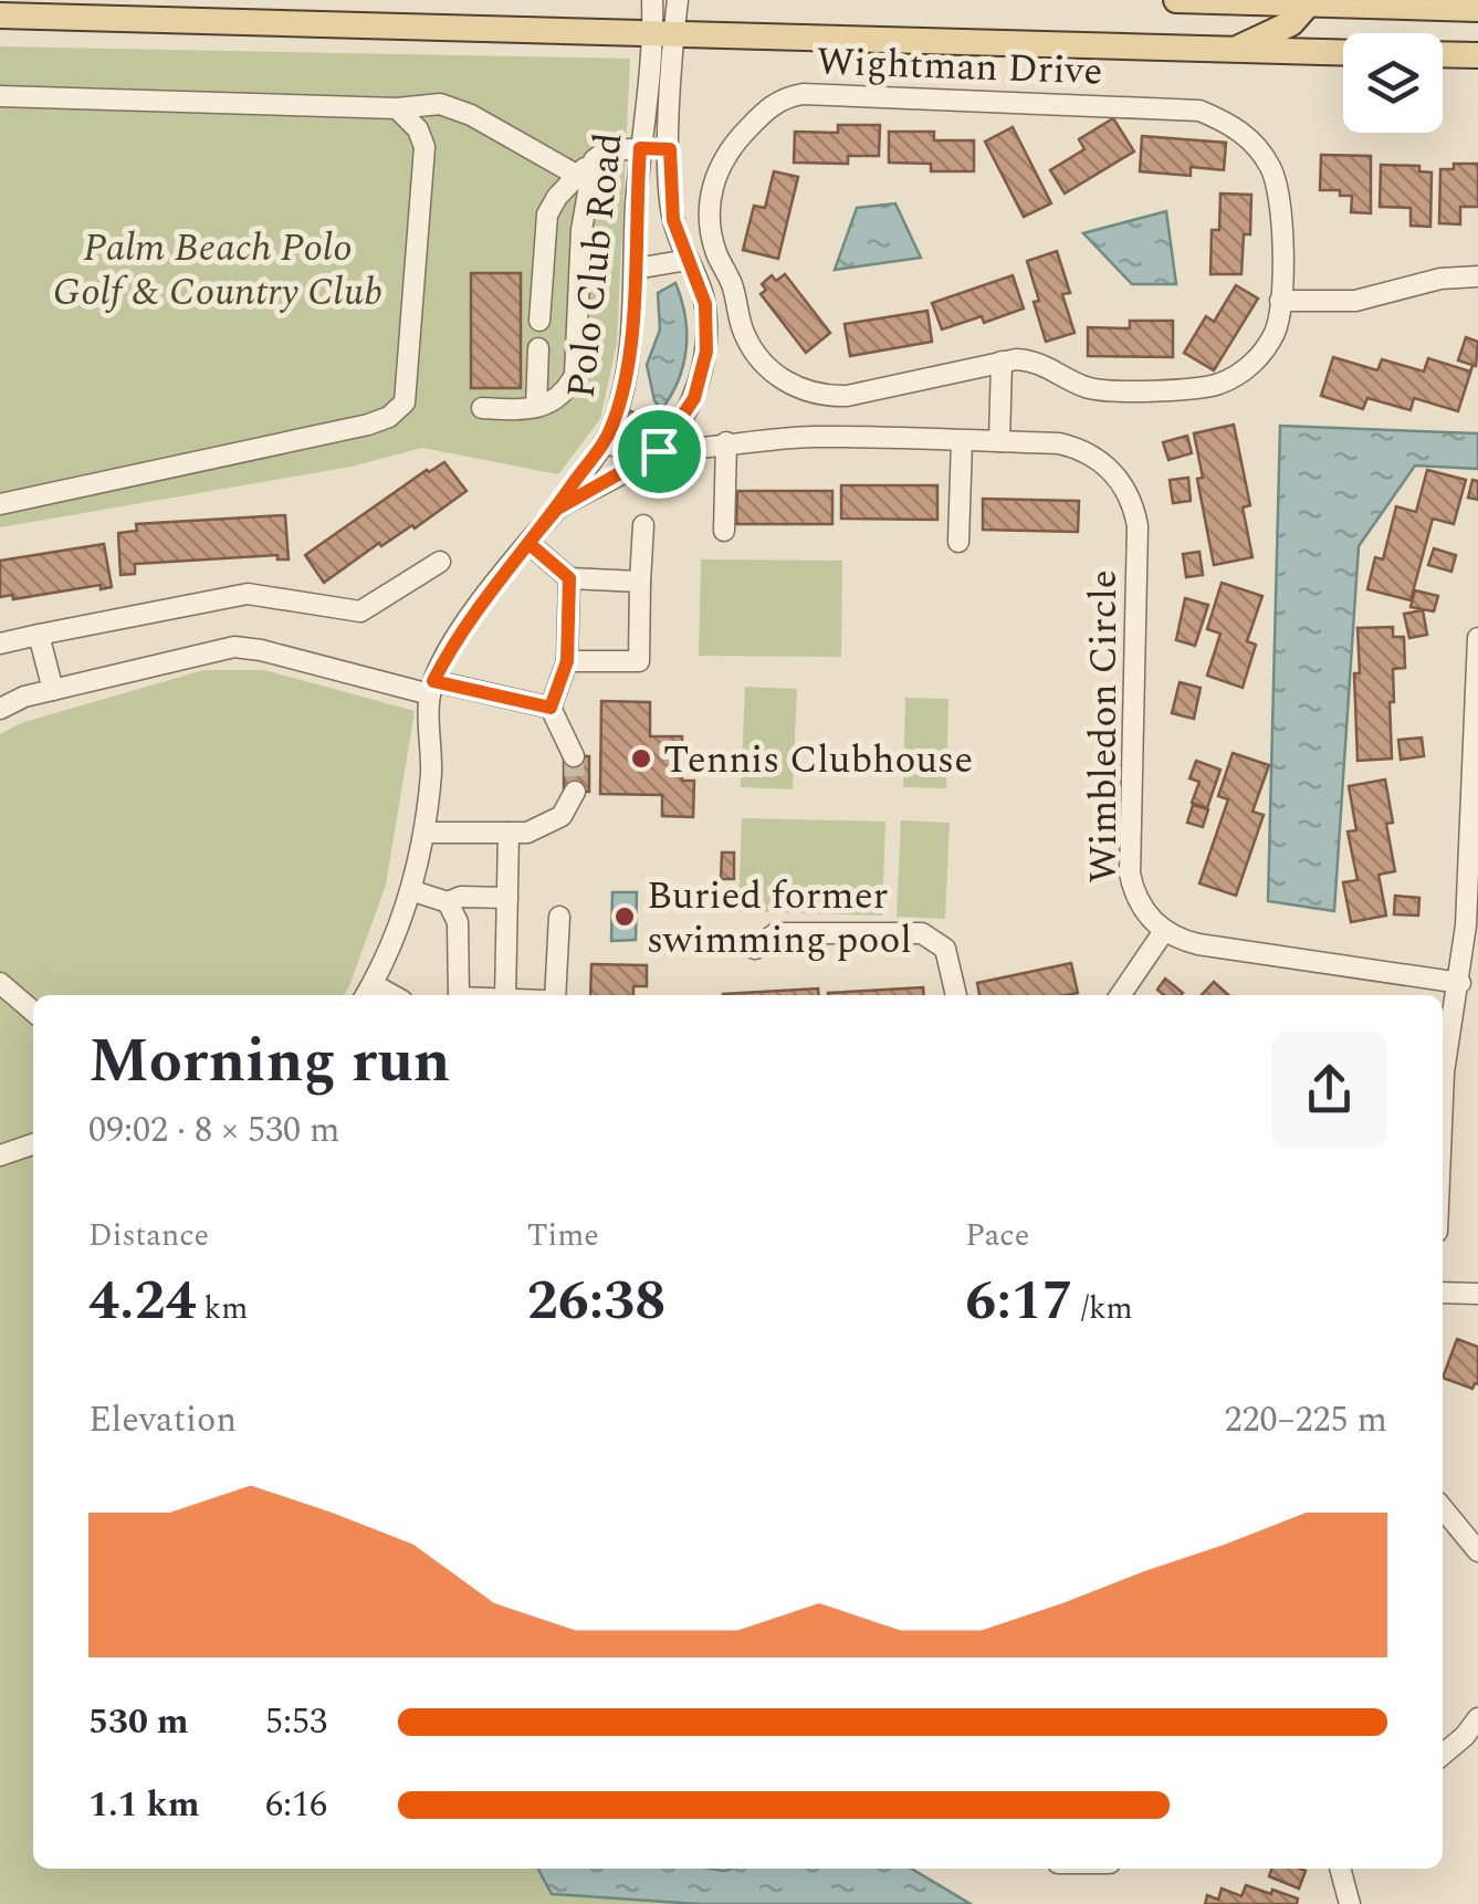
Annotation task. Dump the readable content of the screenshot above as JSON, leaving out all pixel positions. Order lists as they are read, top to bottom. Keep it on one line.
{"streets":{"street":["Wightman Drive","Polo Club Road","Wimbledon Circle"]},"crossings":[["Polo Club Road","Wimbledon Circle"]],"parks":["Palm Beach Polo Golf & Country Club"],"places":["Tennis Clubhouse","Buried former swimming pool"],"page":{"heading":["Morning run","09:02 · 8 × 530 m"],"stats":[["Distance","4.24 km"],["Time","26:38"],["Pace","6:17 /km"]],"chart":["Elevation","220–225 m"],"list":[{"name":"530 m","note":"5:53"},{"name":"1.1 km","note":"6:16"}]}}
